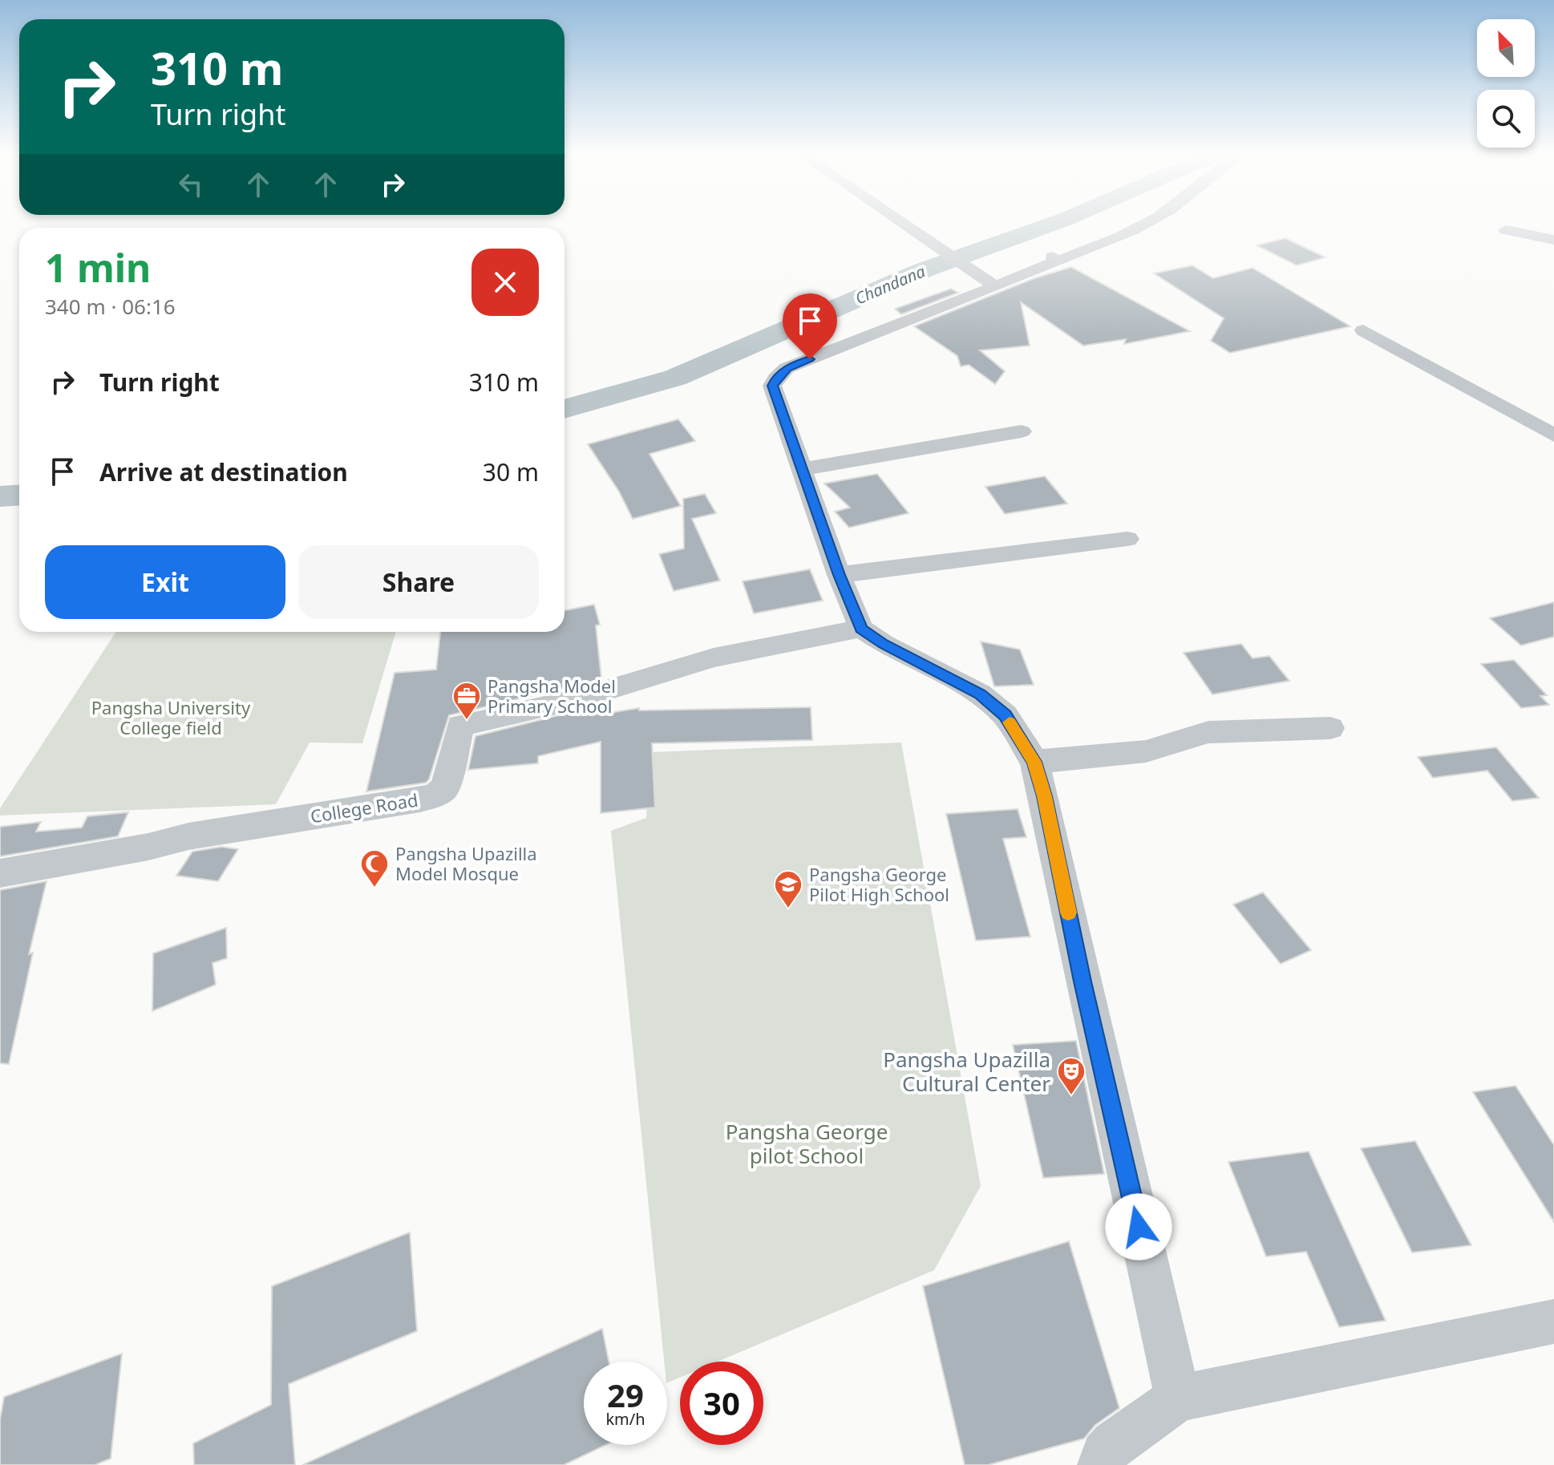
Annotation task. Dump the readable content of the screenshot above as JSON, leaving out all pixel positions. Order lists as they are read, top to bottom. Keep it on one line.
{"streets":{"street":["College Road"]},"water":["Chandana"],"parks":["Pangsha University College field","Pangsha George pilot School"],"places":{"office":["Pangsha Model Primary School"],"mosque":["Pangsha Upazilla Model Mosque"],"school or university":["Pangsha George Pilot High School"],"theatre":["Pangsha Upazilla Cultural Center"]},"north":"top left","page":{"turn":["310 m","Turn right"],"heading":["1 min","340 m · 06:16"],"list":[{"name":"Turn right","value":"310 m"},{"name":"Arrive at destination","value":"30 m"}],"buttons":["Exit","Share"],"speed":"29 km/h","limit":"30"}}
